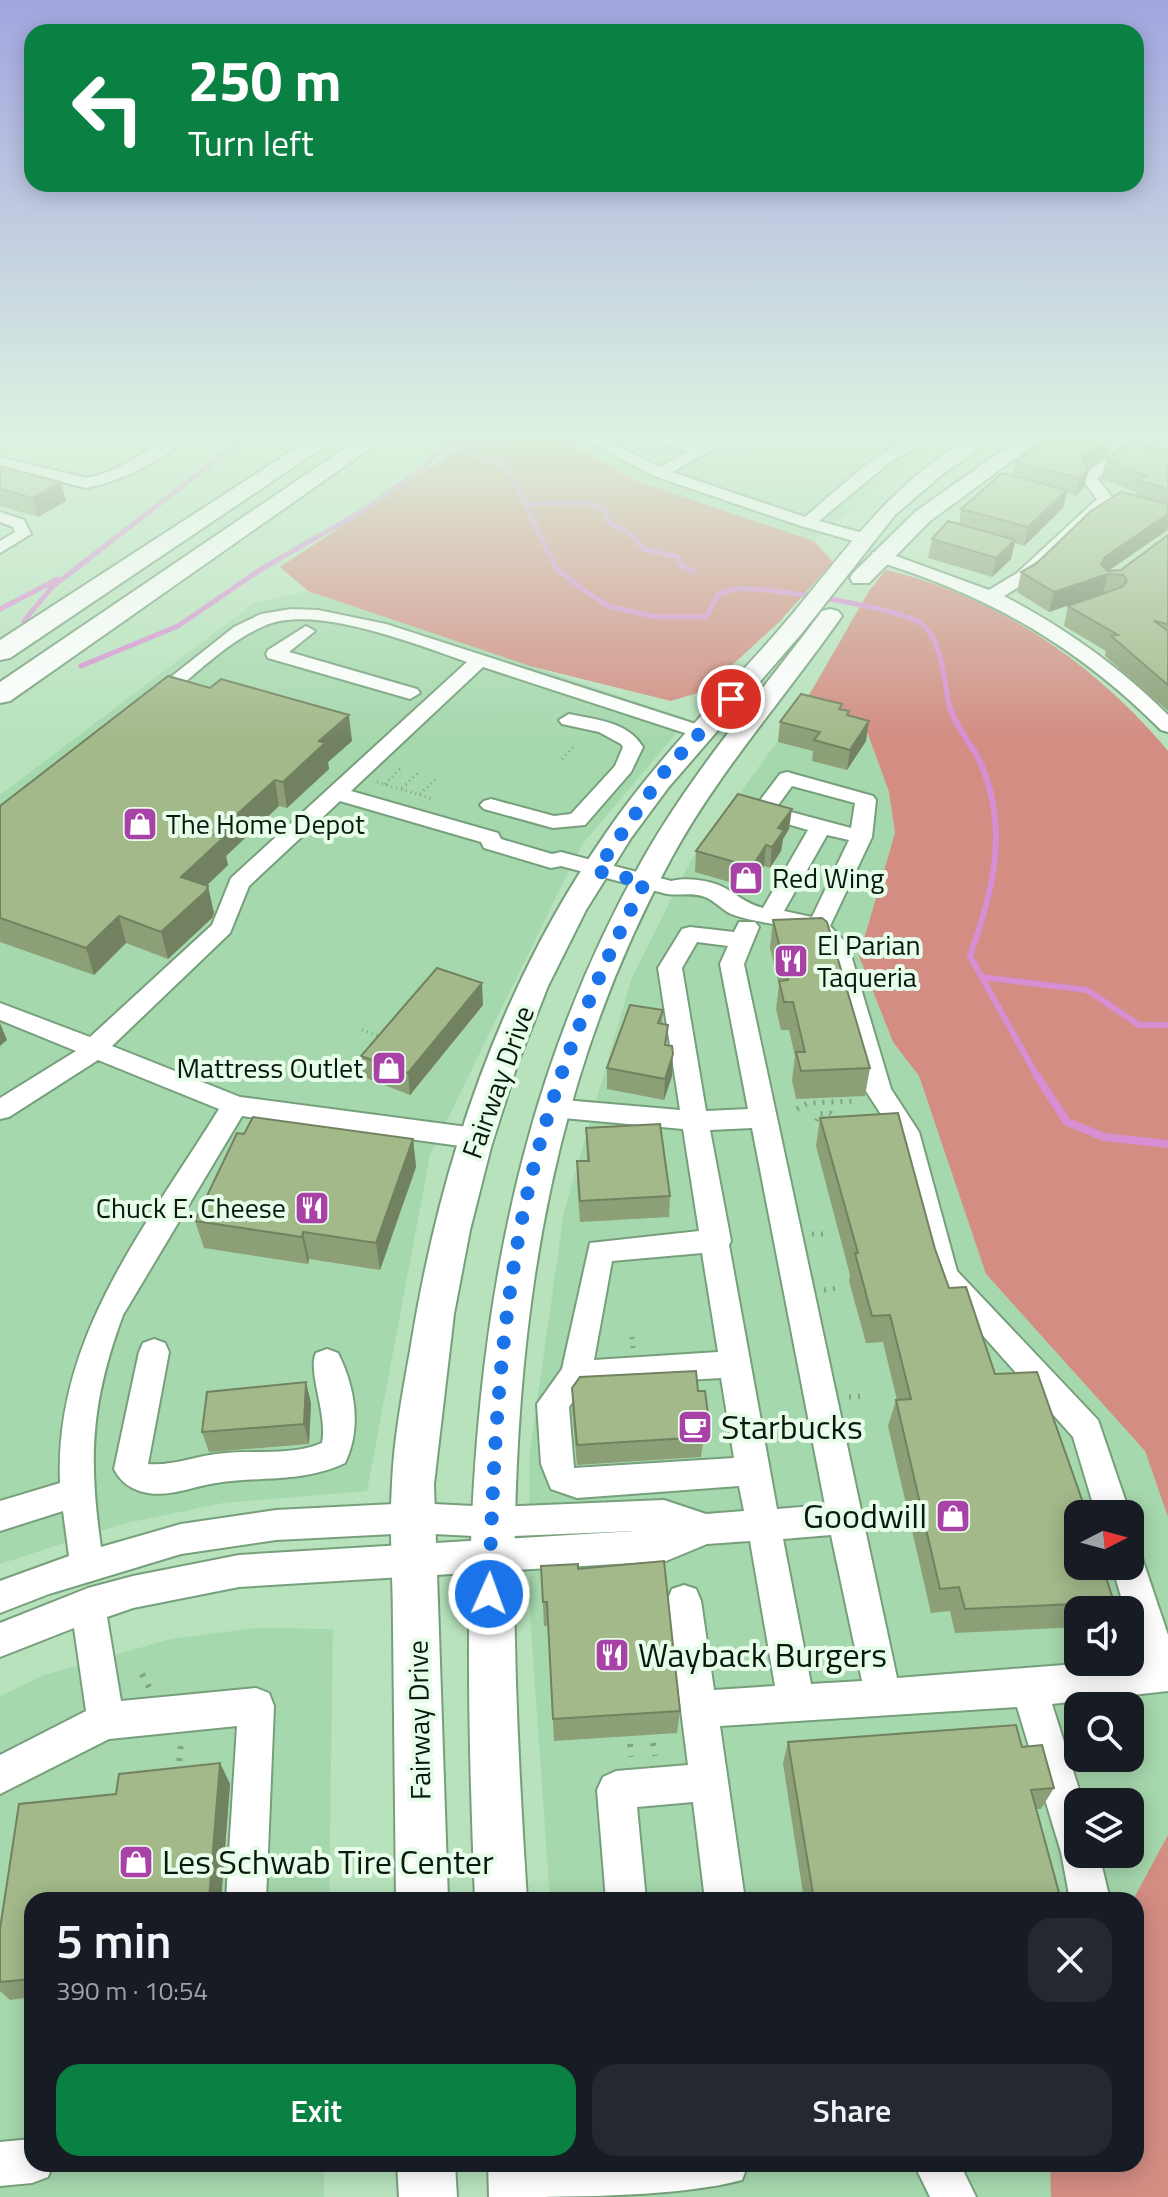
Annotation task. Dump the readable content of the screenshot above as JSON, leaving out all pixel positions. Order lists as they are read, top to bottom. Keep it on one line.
{"streets":{"main road":["Fairway Drive"]},"places":{"shop":["The Home Depot","Red Wing","Mattress Outlet","Goodwill","Les Schwab Tire Center"],"restaurant":["El Parian Taqueria","Chuck E. Cheese","Wayback Burgers"],"cafe":["Starbucks"]},"north":"right","page":{"turn":["250 m","Turn left"],"heading":["5 min","390 m · 10:54"],"buttons":["Exit","Share"]}}
